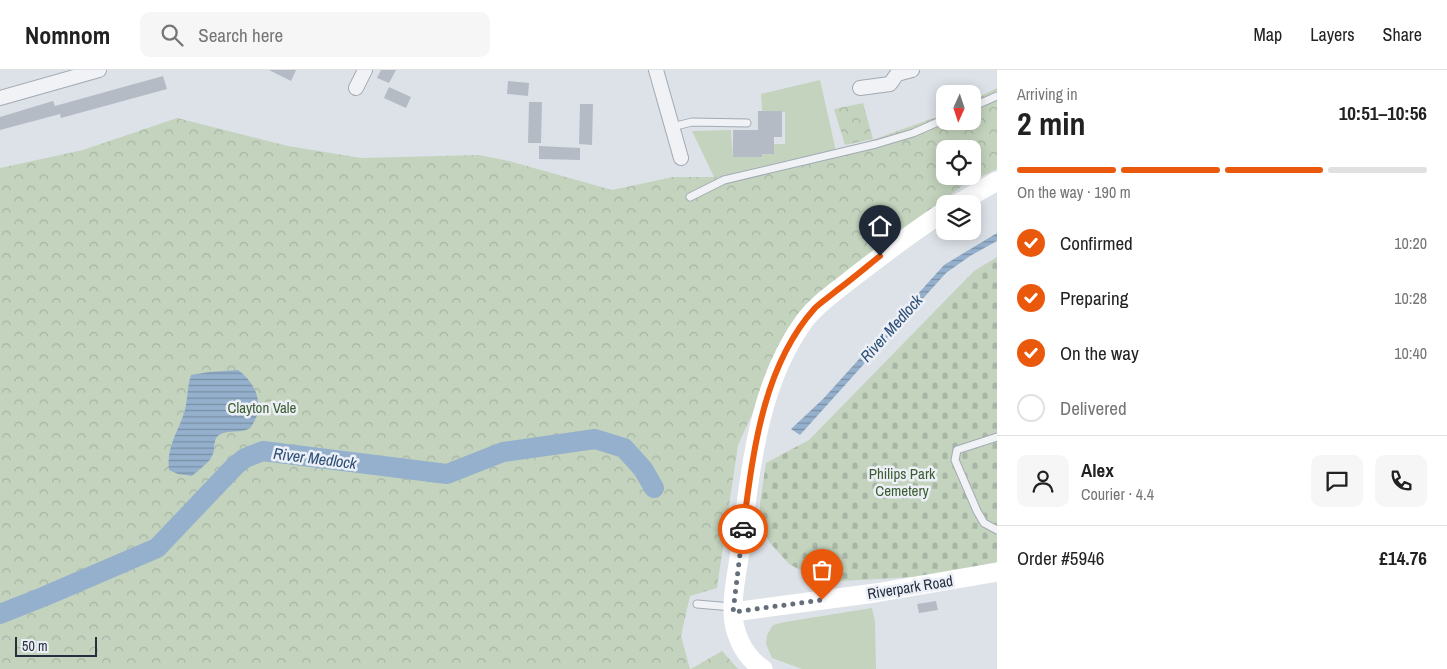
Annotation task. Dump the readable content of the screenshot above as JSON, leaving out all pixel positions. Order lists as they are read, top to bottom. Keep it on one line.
{"streets":{"street":["Riverpark Road"]},"water":["River Medlock"],"parks":["Clayton Vale","Philips Park Cemetery"],"scale_bar":"50 m","north":"bottom","page":{"header":"Nomnom","search":"Search here","nav":["Map","Layers","Share"],"heading":["2 min","Arriving in","10:51–10:56"],"panel":["Alex","Courier · 4.4","Order #5946","£14.76"],"bar":"On the way · 190 m","list":[["Confirmed","10:20"],["Preparing","10:28"],["On the way","10:40"],"Delivered"],"scale":"50 m"}}
